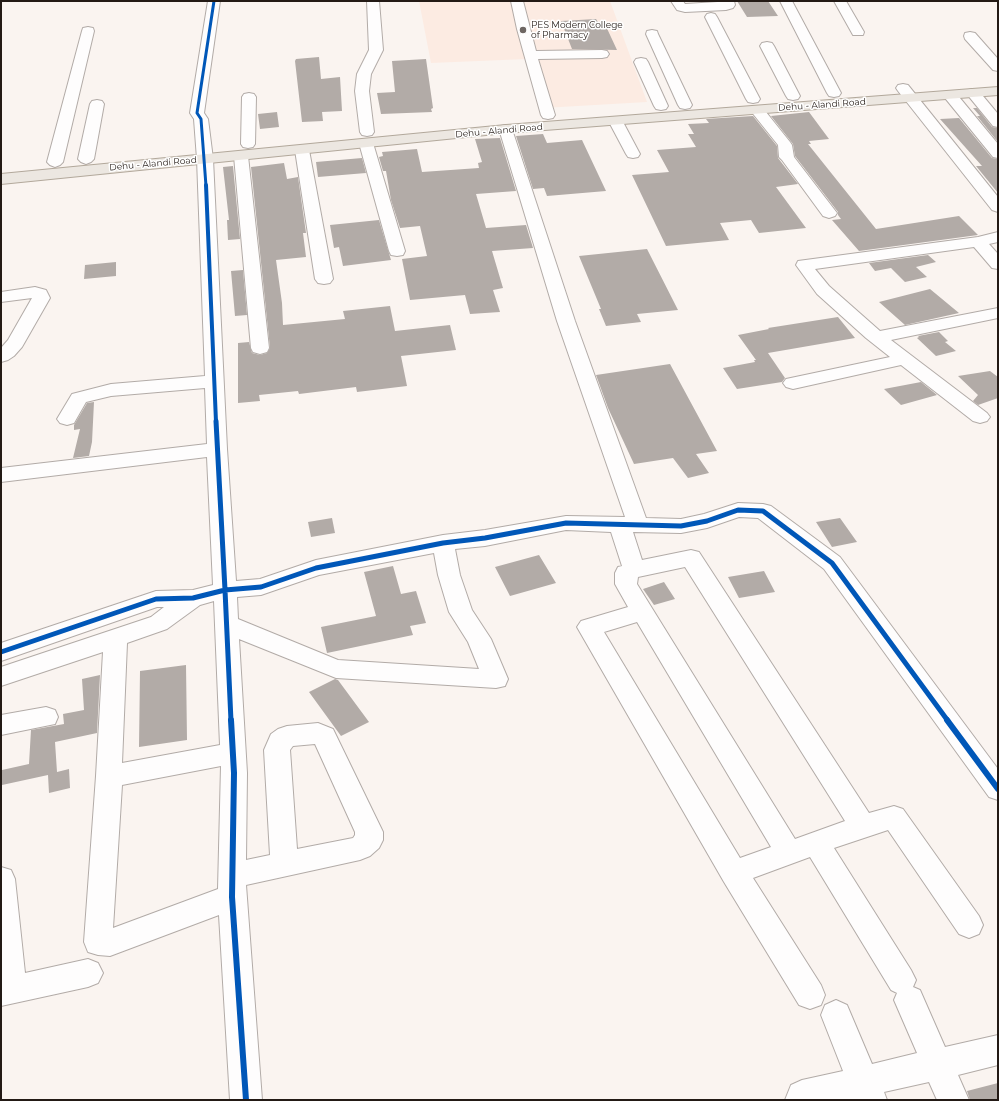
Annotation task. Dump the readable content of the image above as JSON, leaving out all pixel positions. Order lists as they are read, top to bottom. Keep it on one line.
{"streets":{"main road":["Dehu - Alandi Road"]},"places":["PES Modern College of Pharmacy"]}
